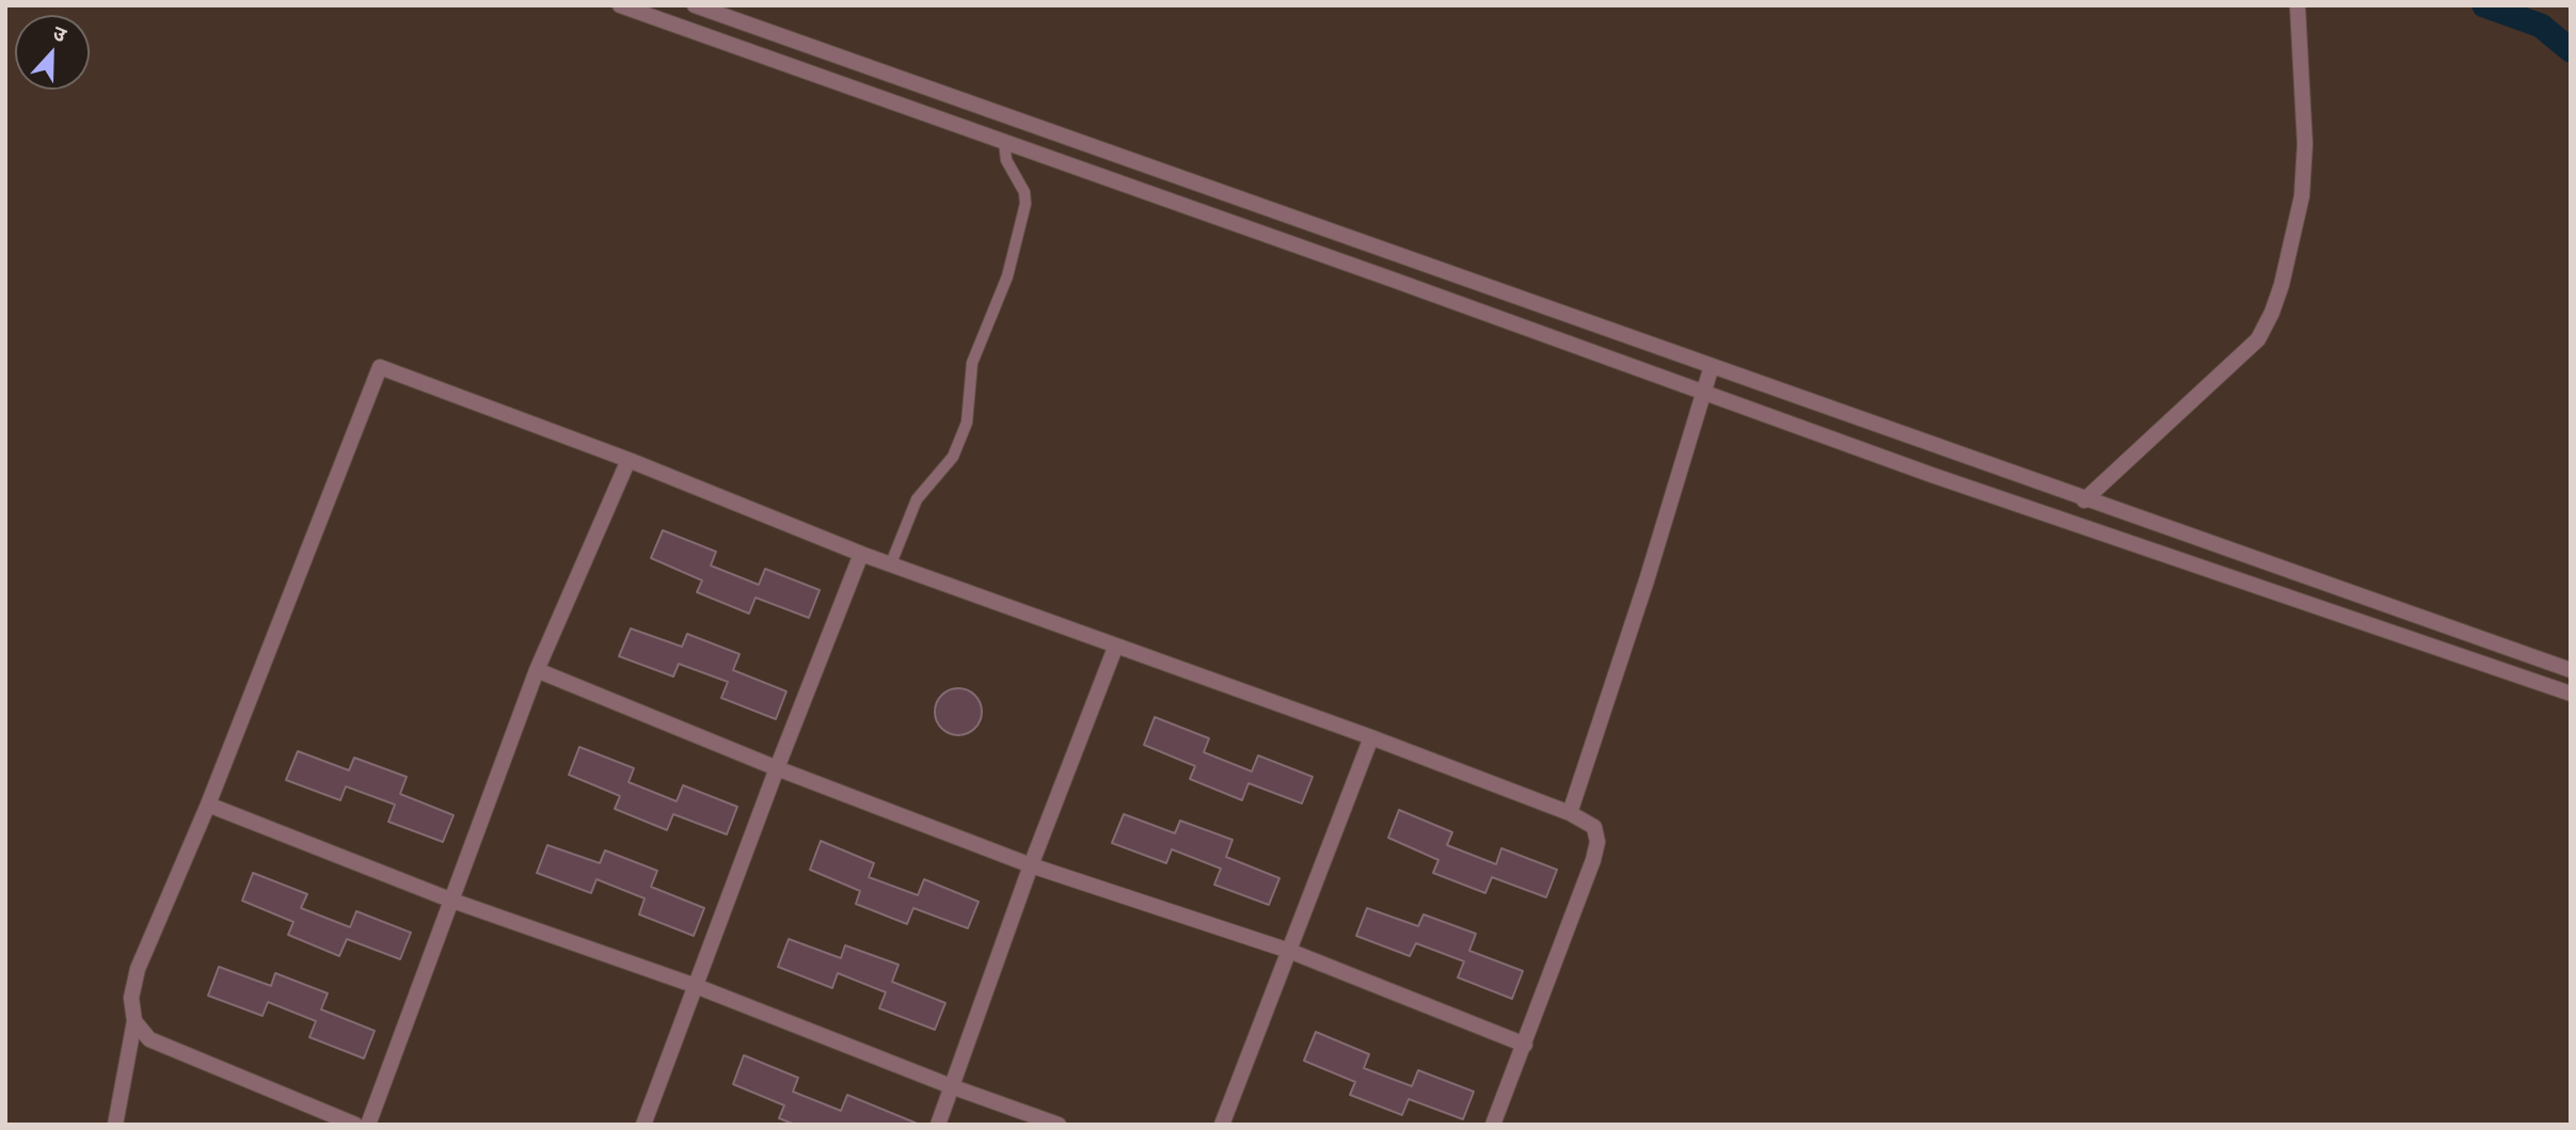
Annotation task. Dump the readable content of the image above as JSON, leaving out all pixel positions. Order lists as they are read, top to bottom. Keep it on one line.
{"north":"top"}
